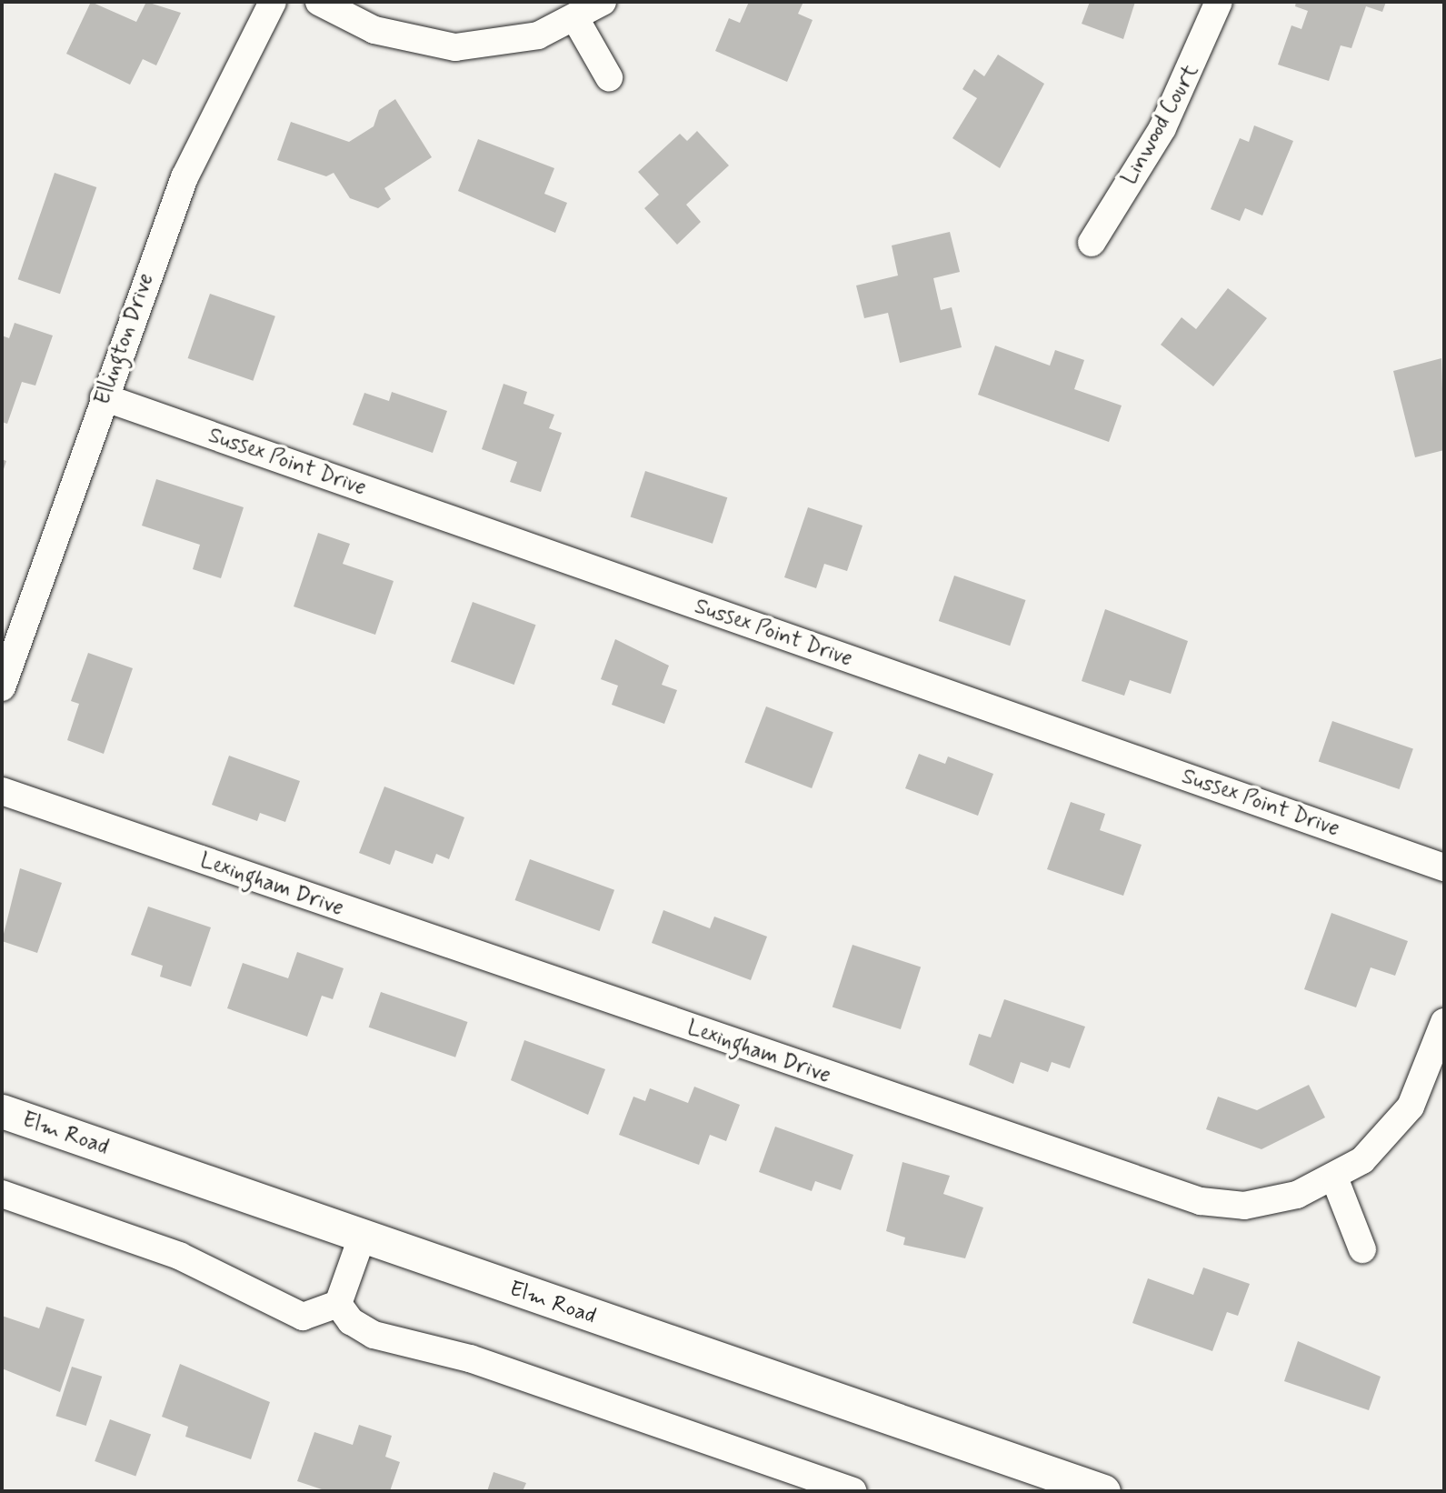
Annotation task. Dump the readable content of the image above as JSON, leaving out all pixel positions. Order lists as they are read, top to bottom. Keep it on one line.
{"streets":{"street":["Linwood Court","Ellington Drive","Sussex Point Drive","Lexingham Drive","Elm Road"]},"crossings":[["Ellington Drive","Sussex Point Drive"]]}
